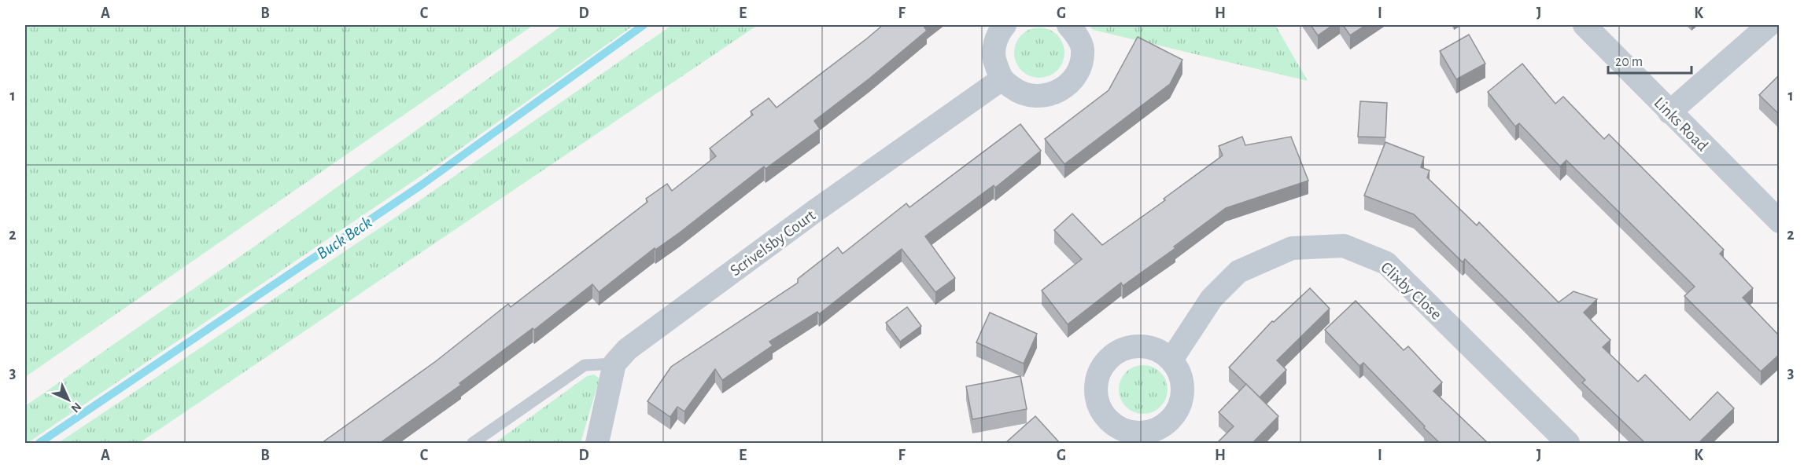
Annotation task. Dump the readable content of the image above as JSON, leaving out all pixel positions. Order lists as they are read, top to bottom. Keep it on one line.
{"streets":{"street":["Links Road","Scrivelsby Court","Clixby Close"]},"water":["Buck Beck"],"scale_bar":"20 m","north":"bottom right","grid":{"columns":["A","B","C","D","E","F","G","H","I","J","K"],"rows":["1","2","3"]}}
